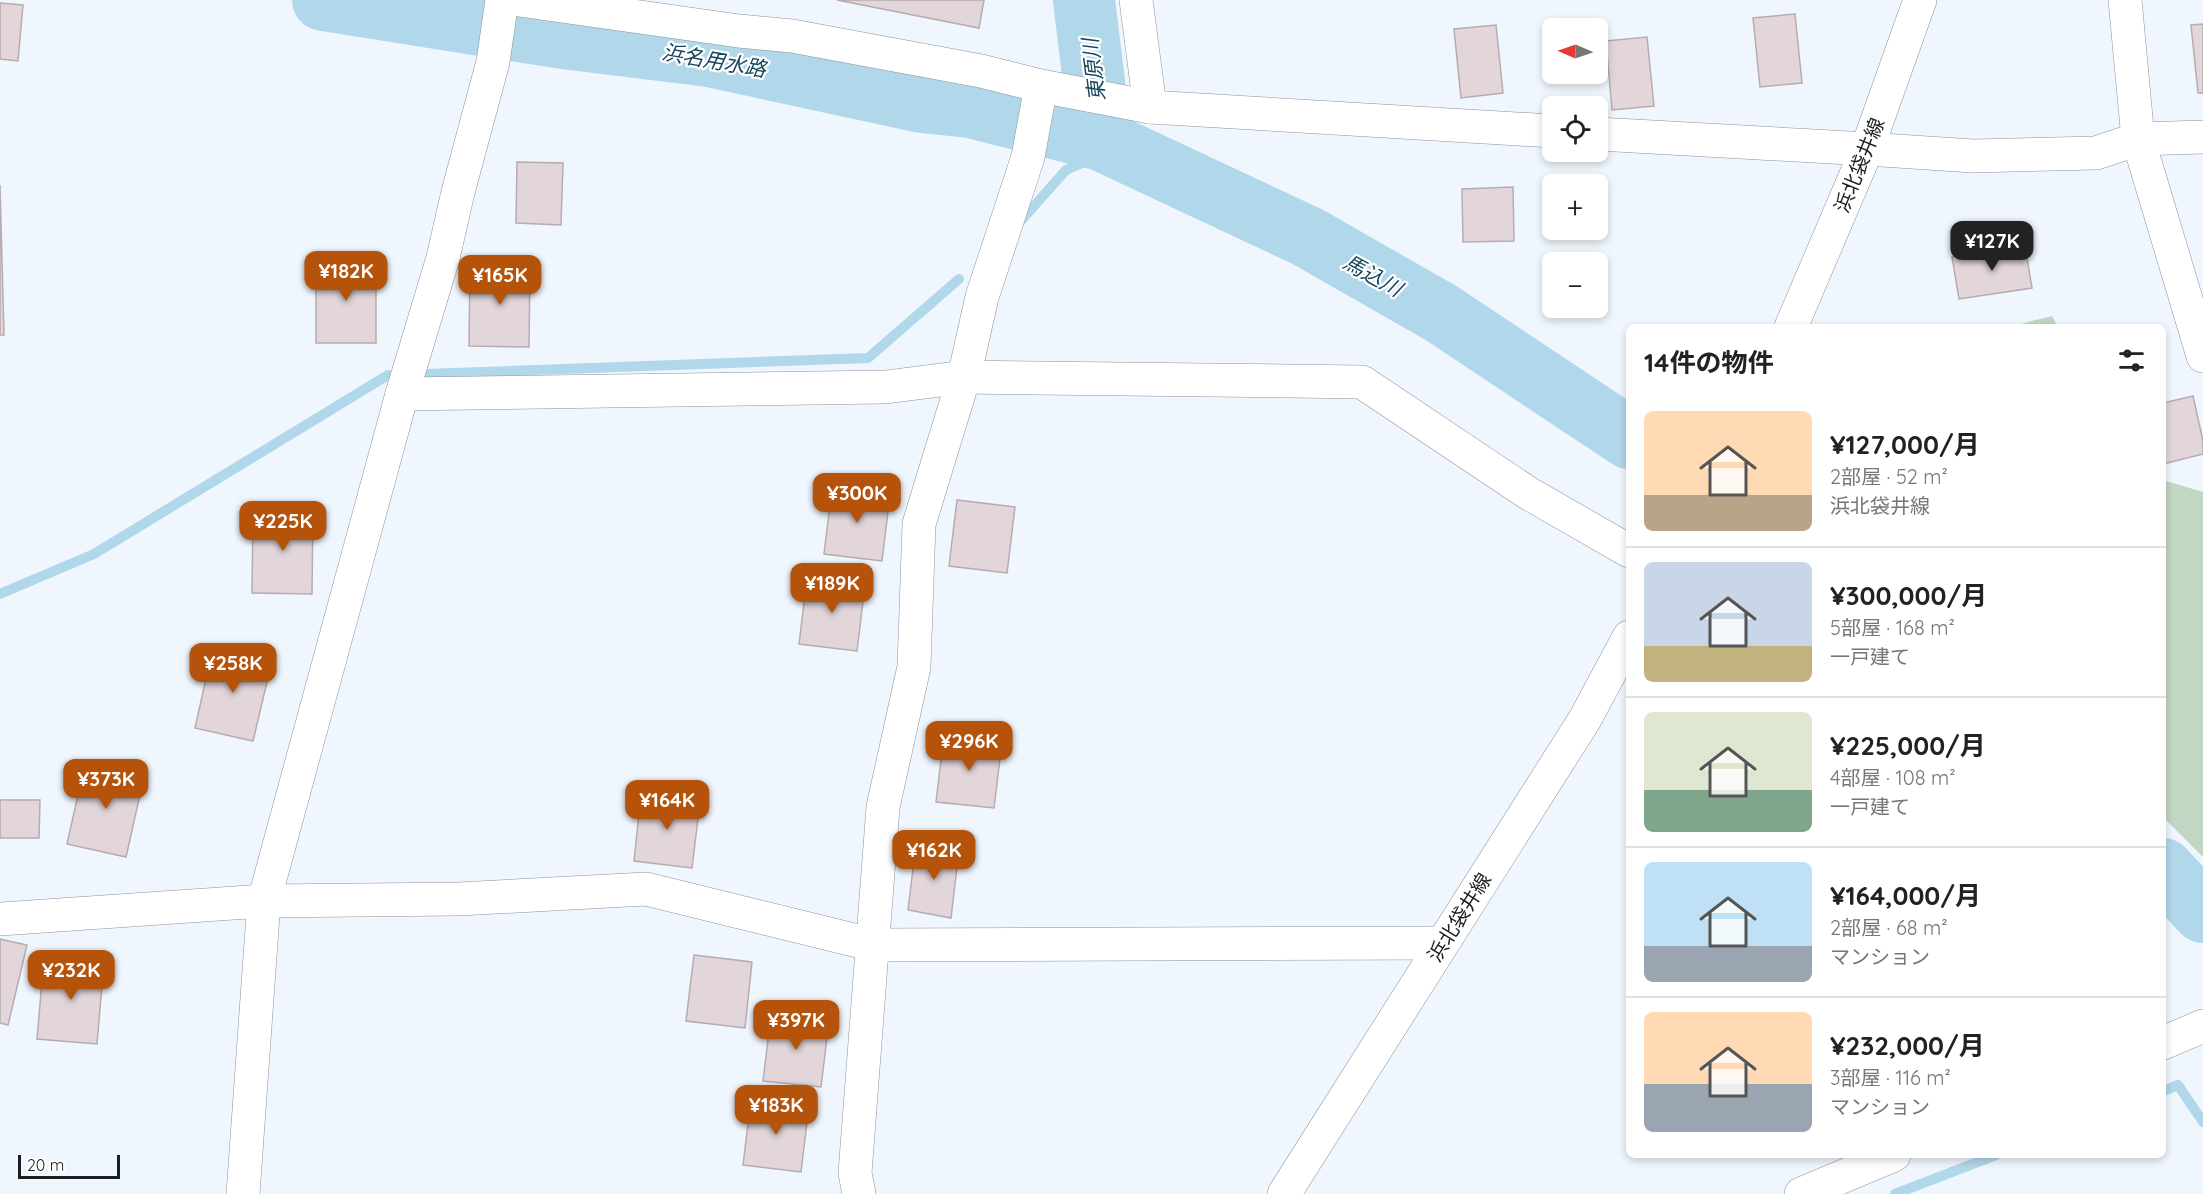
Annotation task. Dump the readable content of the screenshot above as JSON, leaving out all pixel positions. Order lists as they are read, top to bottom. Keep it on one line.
{"streets":{"street":["浜北袋井線"]},"water":["浜名用水路","東原川","馬込川"],"scale_bar":"20 m","north":"left","page":{"map_buttons":["+","−"],"price":["¥127K","¥182K","¥165K","¥300K","¥225K","¥189K","¥258K","¥296K","¥373K","¥164K","¥162K","¥232K","¥397K","¥183K"],"heading":"14件の物件","list":[{"name":"¥127,000/月","note":"2部屋 · 52 m² · 浜北袋井線"},{"name":"¥300,000/月","note":"5部屋 · 168 m² · 一戸建て"},{"name":"¥225,000/月","note":"4部屋 · 108 m² · 一戸建て"},{"name":"¥164,000/月","note":"2部屋 · 68 m² · マンション"},{"name":"¥232,000/月","note":"3部屋 · 116 m² · マンション"}],"scale":"20 m"}}
